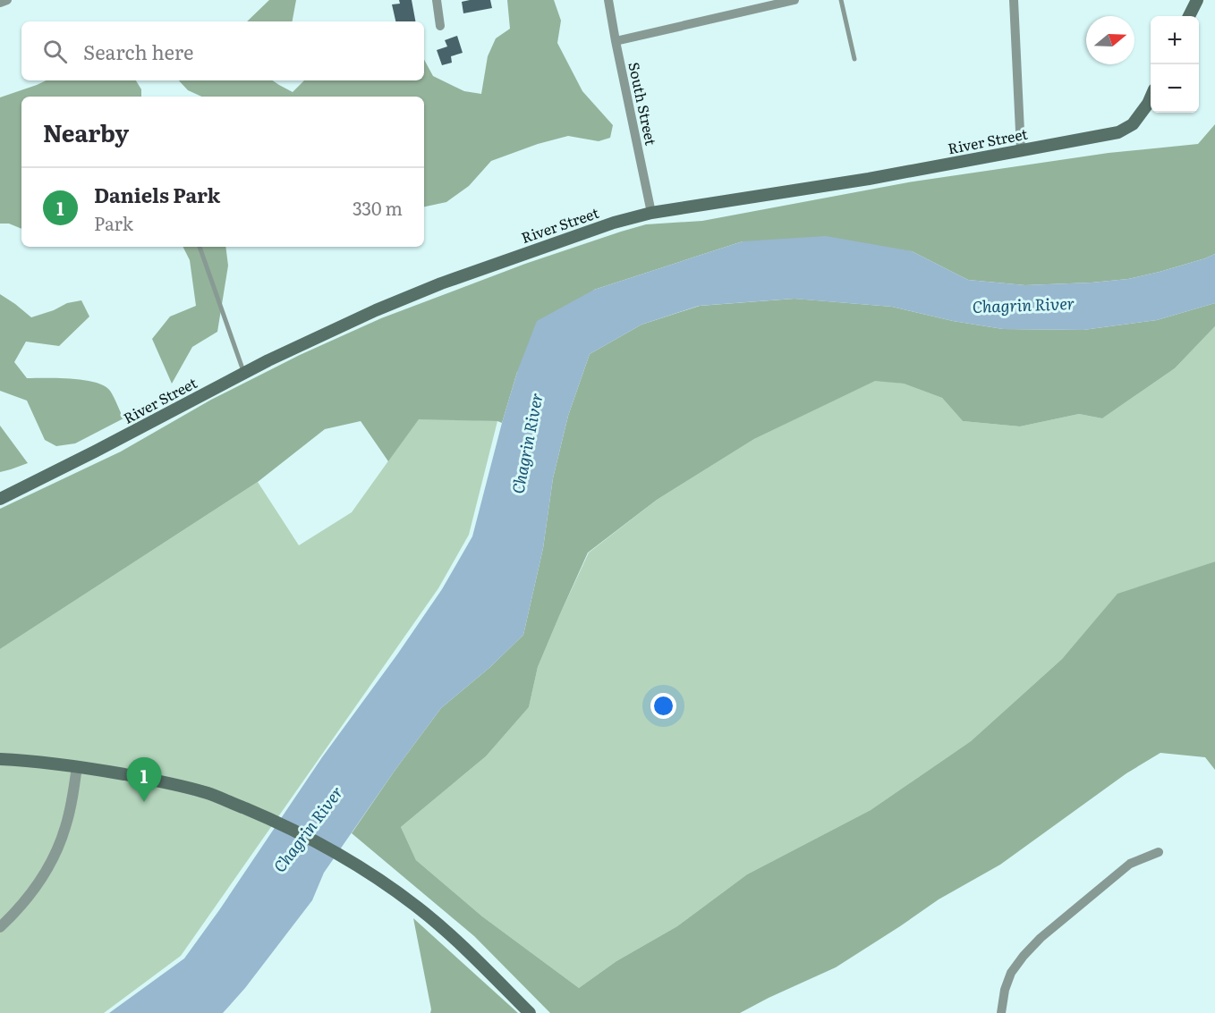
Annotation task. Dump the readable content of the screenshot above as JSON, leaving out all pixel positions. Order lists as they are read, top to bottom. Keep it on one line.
{"streets":{"main road":["River Street"],"street":["South Street"]},"crossings":[["South Street","River Street"]],"water":["Chagrin River"],"north":"right","page":{"map_buttons":["+","−"],"search":"Search here","heading":"Nearby","list":[{"mark":"1","name":"Daniels Park","note":"Park","value":"330 m"}],"pins":"1"}}
